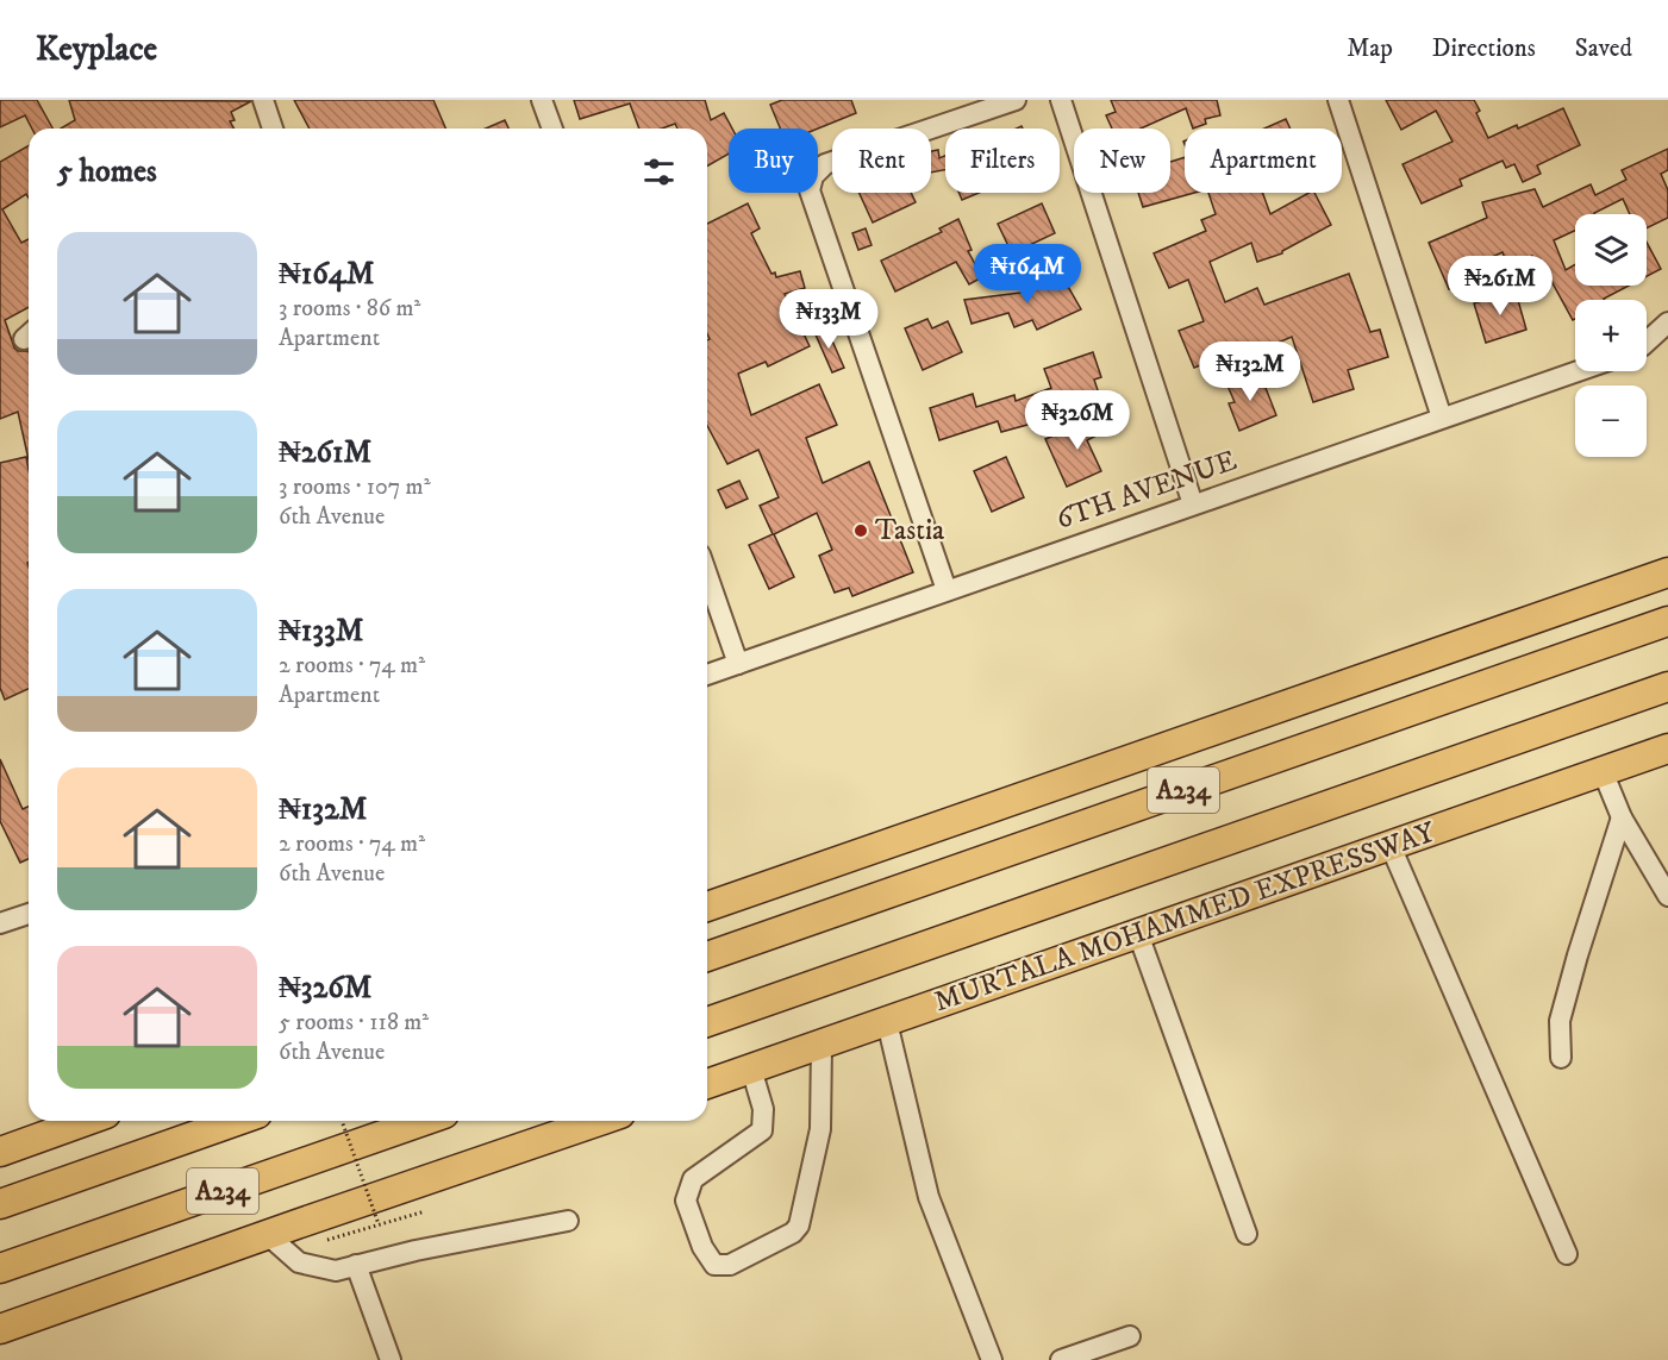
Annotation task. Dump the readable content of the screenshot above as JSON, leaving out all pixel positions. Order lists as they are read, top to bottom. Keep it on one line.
{"streets":{"highway":["A234","MURTALA MOHAMMED EXPRESSWAY"],"street":["6TH AVENUE"]},"places":["Tastia"],"page":{"header":"Keyplace","nav":["Map","Directions","Saved"],"chip":["Buy","Rent","Filters","New","Apartment"],"heading":"5 homes","map_buttons":["+","−"],"list":[{"name":"₦164M","note":"3 rooms · 86 m² · Apartment"},{"name":"₦261M","note":"3 rooms · 107 m² · 6th Avenue"},{"name":"₦133M","note":"2 rooms · 74 m² · Apartment"},{"name":"₦132M","note":"2 rooms · 74 m² · 6th Avenue"},{"name":"₦326M","note":"5 rooms · 118 m² · 6th Avenue"}],"price":["₦164M","₦261M","₦133M","₦132M","₦326M"]}}
